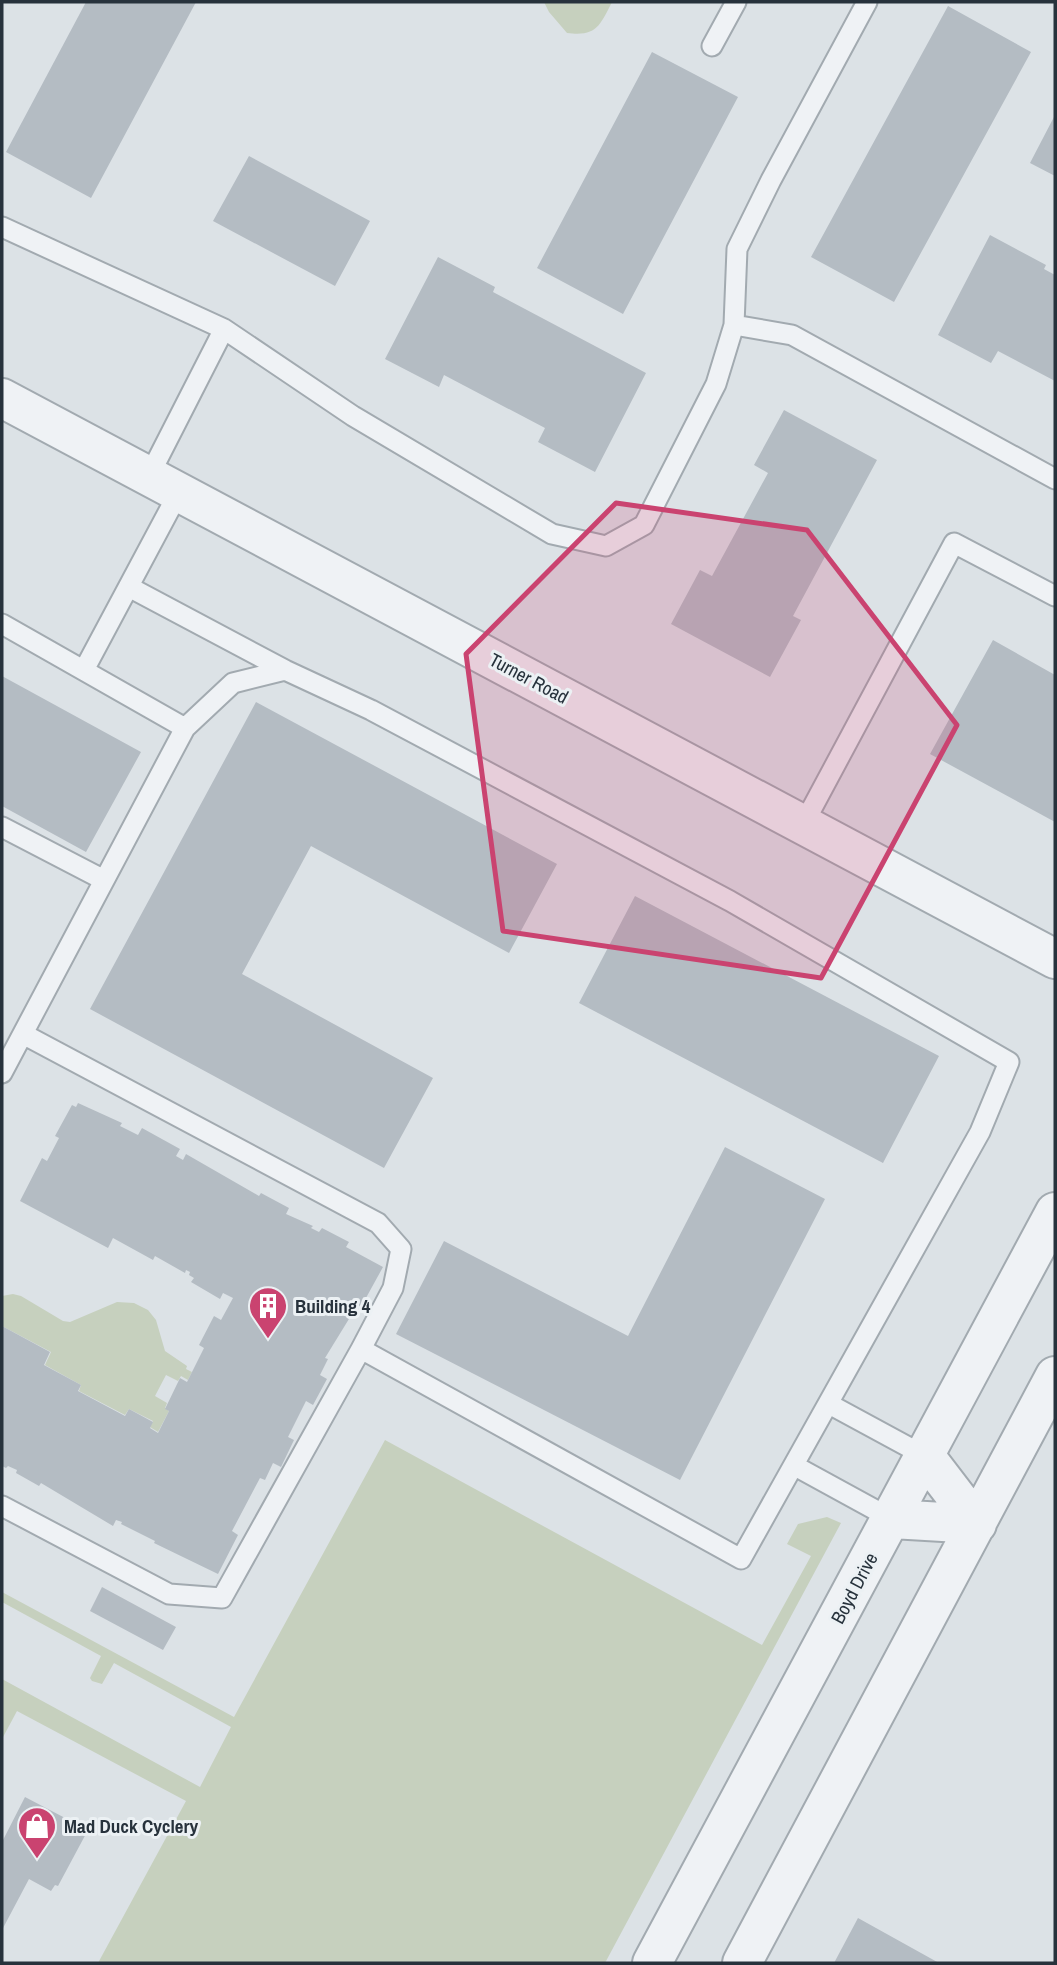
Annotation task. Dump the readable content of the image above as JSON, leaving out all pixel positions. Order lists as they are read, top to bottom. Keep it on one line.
{"streets":{"street":["Turner Road","Boyd Drive"]},"places":{"building":["Building 4"],"shop":["Mad Duck Cyclery"]}}
